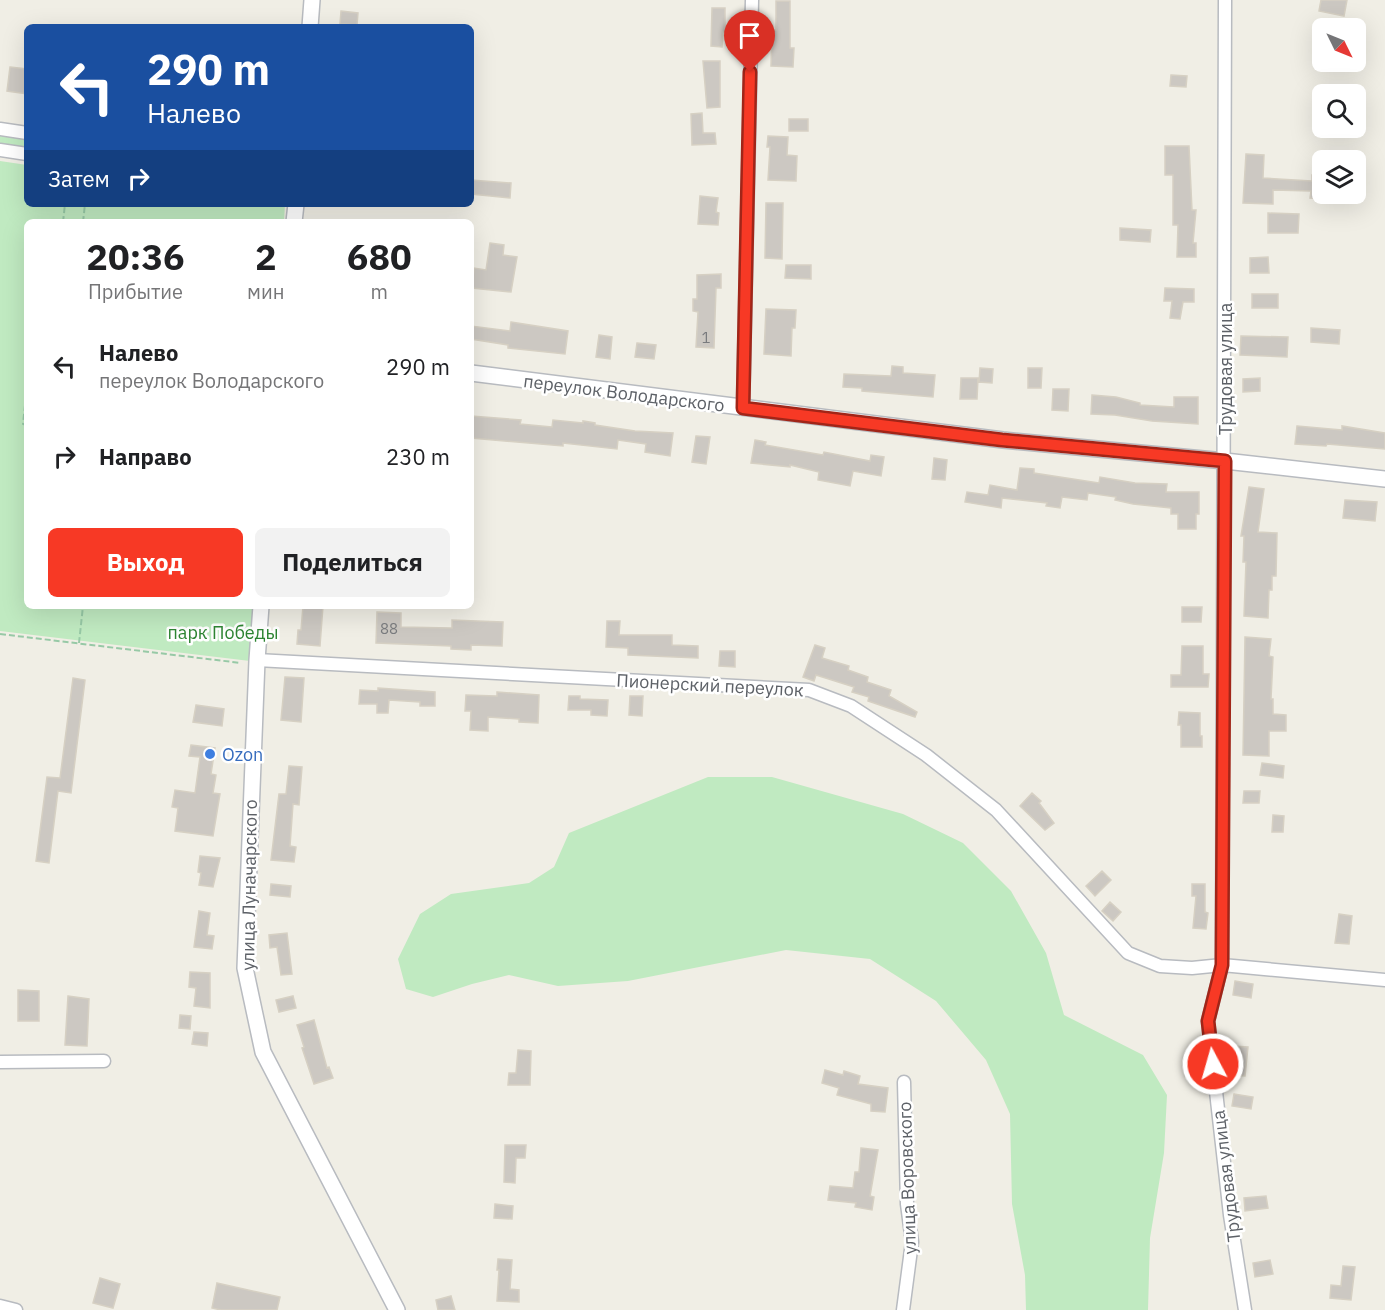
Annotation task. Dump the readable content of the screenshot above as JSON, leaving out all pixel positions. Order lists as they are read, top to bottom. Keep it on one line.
{"streets":{"street":["Трудовая улица","переулок Володарского","Пионерский переулок","улица Луначарского","улица Воровского"]},"crossings":[["Трудовая улица","переулок Володарского"],["Трудовая улица","Пионерский переулок"],["Пионерский переулок","улица Луначарского"]],"parks":["парк Победы"],"places":["Ozon"],"house_numbers":["1","88"],"north":"bottom right","page":{"turn":["290 m","Налево"],"then":"Затем","eta":["20:36","Прибытие","2","мин","680","m"],"list":[{"name":"Налево","note":"переулок Володарского","value":"290 m"},{"name":"Направо","value":"230 m"}],"buttons":["Выход","Поделиться"]}}
